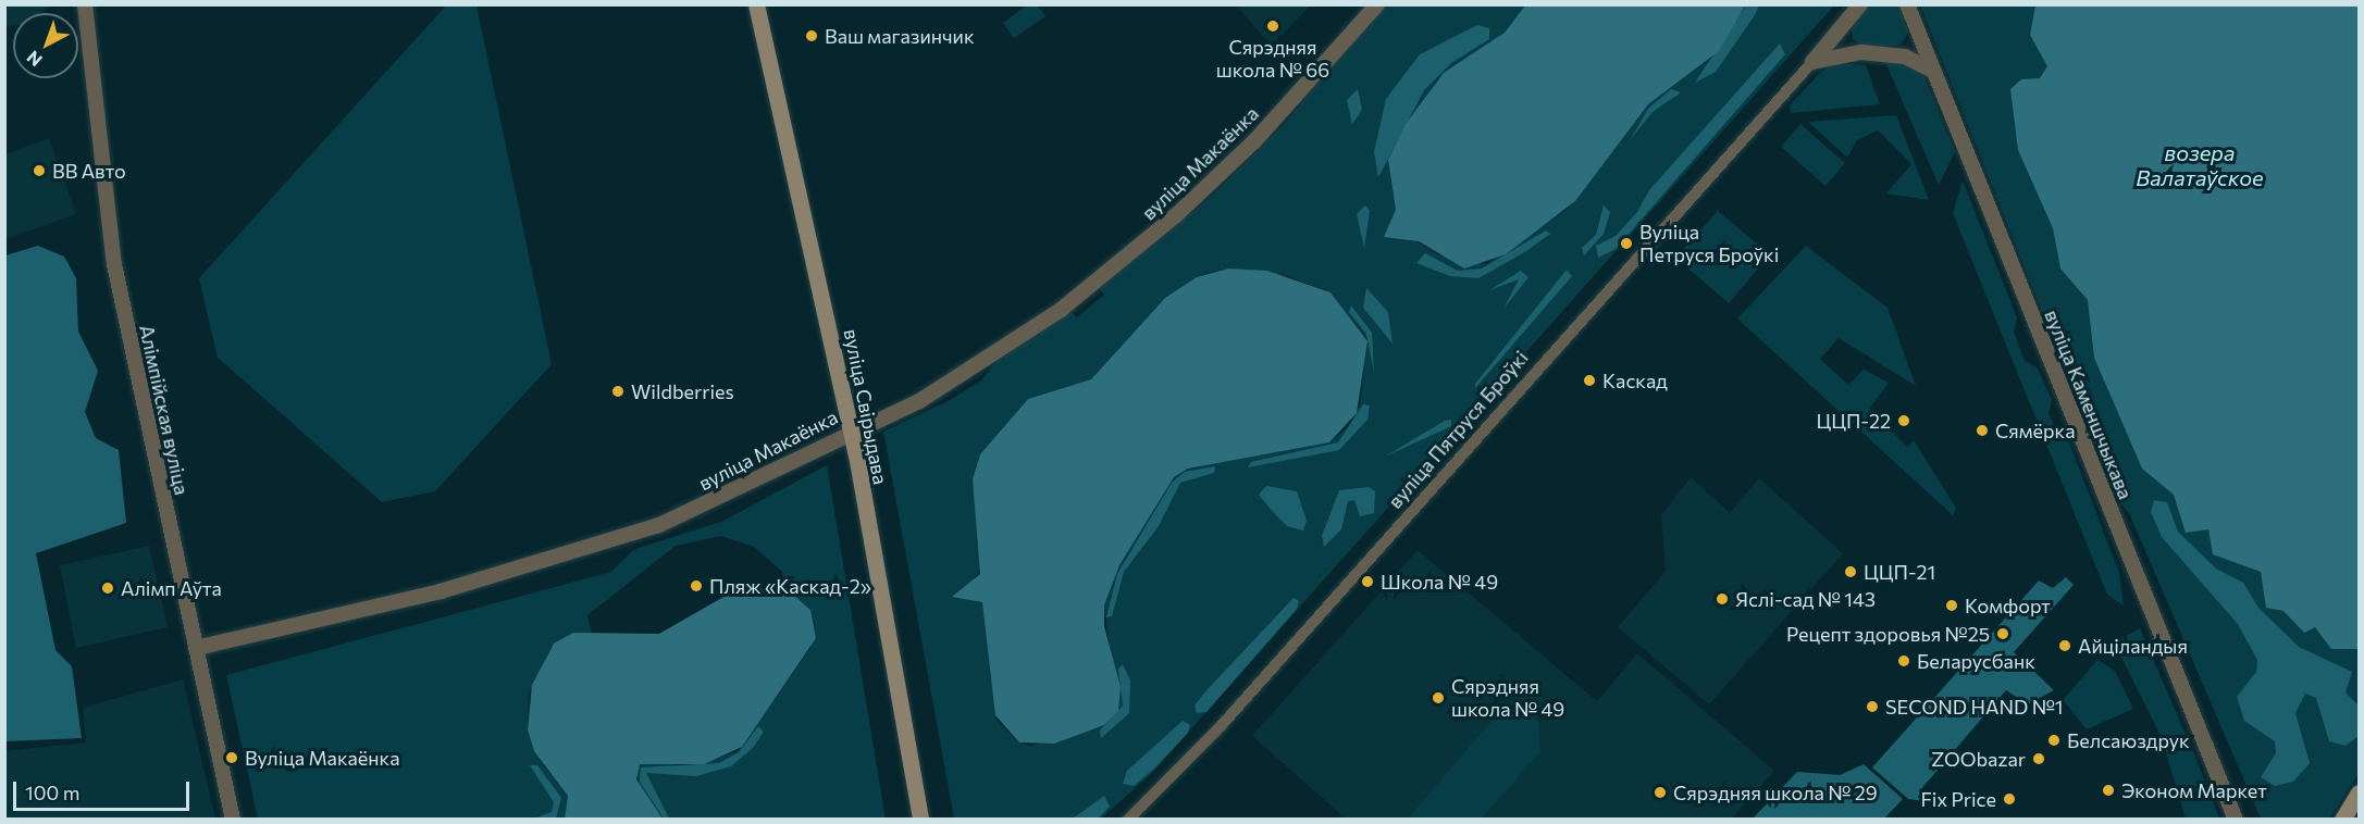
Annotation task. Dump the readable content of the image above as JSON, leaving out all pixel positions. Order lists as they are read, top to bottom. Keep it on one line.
{"streets":{"main road":["вуліца Свірыдава"],"street":["вуліца Макаёнка","вуліца Каменшчыкава","Алімпійская вуліца","вуліца Пятруся Броўкі"]},"crossings":[["вуліца Макаёнка","вуліца Свірыдава"],["вуліца Макаёнка","Алімпійская вуліца"]],"water":["возера Валатаўское"],"places":["Сярэдняя школа № 66","Ваш магазинчик","ВВ Авто","Вуліца Петруся Броўкі","Каскад","Wildberries","ЦЦП-22","Сямёрка","ЦЦП-21","Школа № 49","Пляж «Каскад-2»","Алімп Аўта","Яслі-сад № 143","Комфорт","Рецепт здоровья №25","Айціландыя","Беларусбанк","Сярэдняя школа № 49","SECOND HAND №1","Белсаюздрук","Вуліца Макаёнка","ZOObazar","Эконом Маркет","Сярэдняя школа № 29","Fix Price"],"scale_bar":"100 m","north":"bottom left"}
